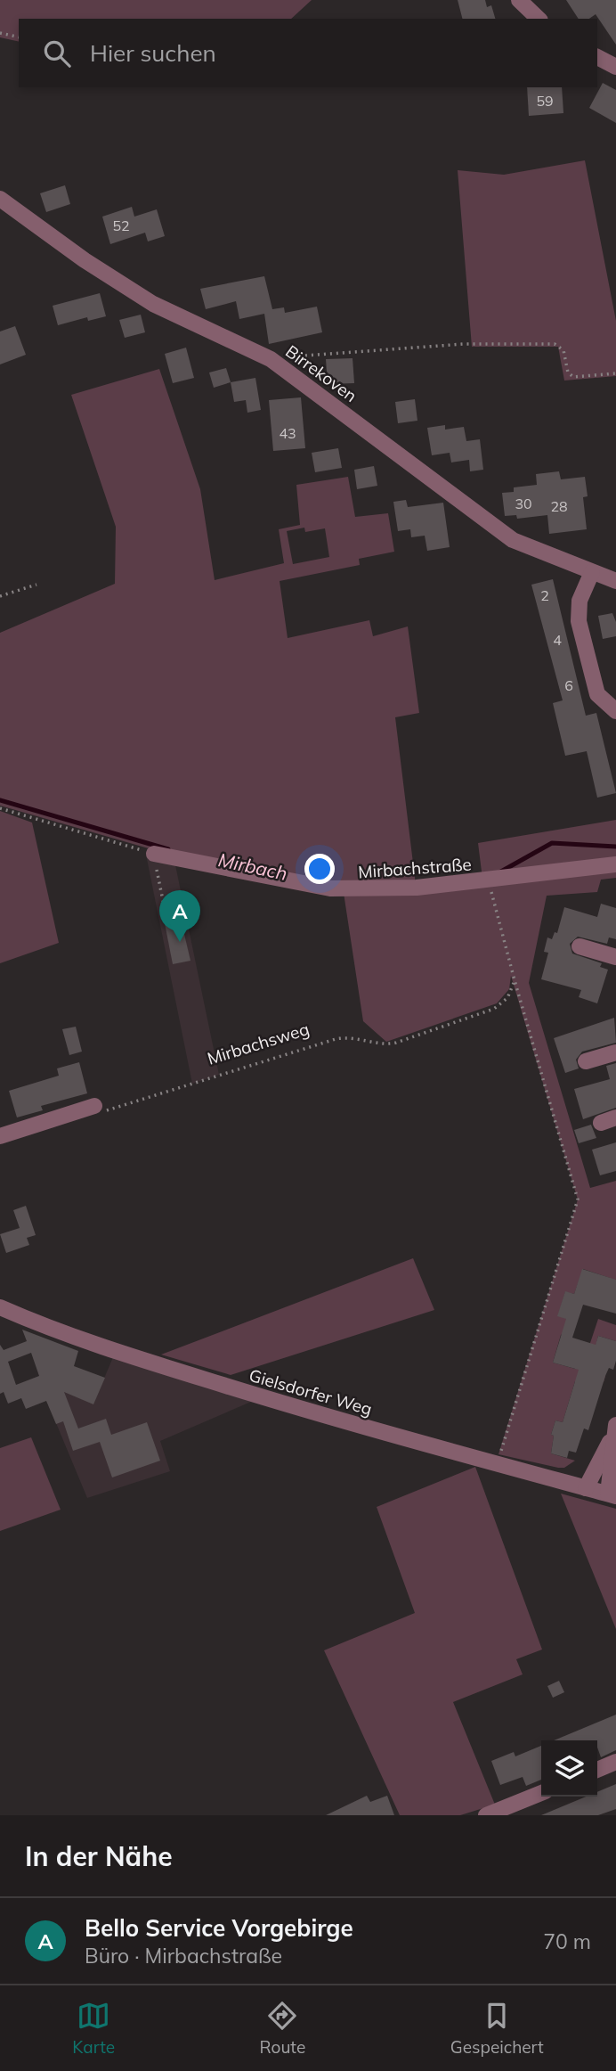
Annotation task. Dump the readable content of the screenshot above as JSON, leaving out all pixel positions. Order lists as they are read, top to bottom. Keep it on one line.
{"streets":{"street":["Birrekoven","Mirbachstraße","Gielsdorfer Weg"],"path":["Mirbachsweg"]},"water":["Mirbach"],"house_numbers":["59","52","43","30","28","2","4","6"],"page":{"search":"Hier suchen","pins":"A","heading":"In der Nähe","list":[{"mark":"A","name":"Bello Service Vorgebirge","note":"Büro · Mirbachstraße","value":"70 m"}],"nav":["Karte","Route","Gespeichert"]}}
